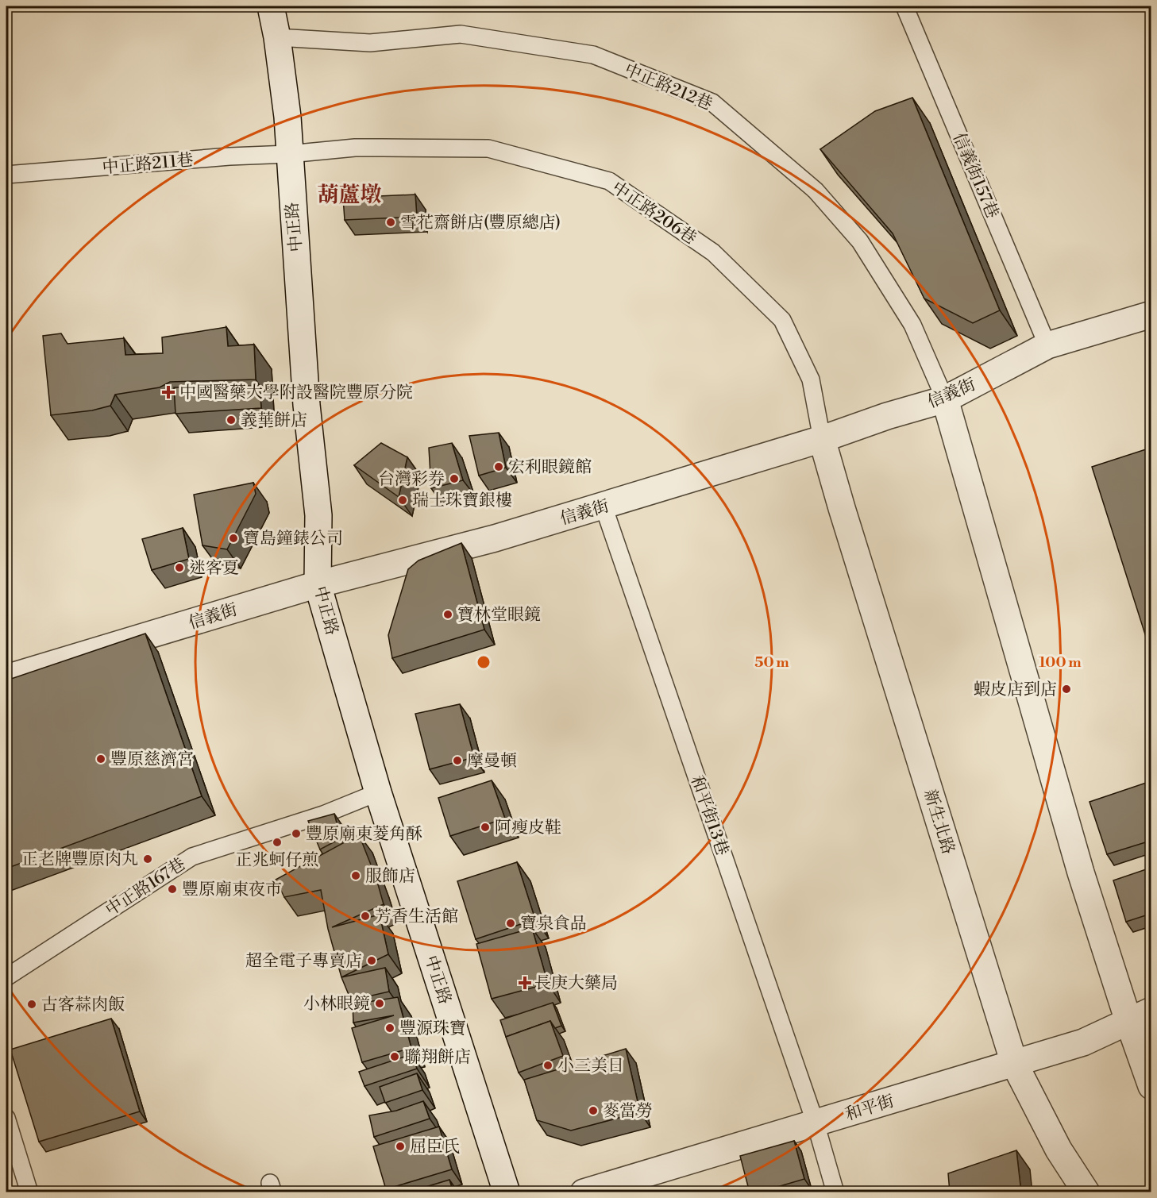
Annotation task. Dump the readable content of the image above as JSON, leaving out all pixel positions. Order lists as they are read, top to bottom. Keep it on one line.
{"streets":{"street":["中正路","信義街","新生北路","和平街"],"lane":["中正路212巷","中正路211巷","信義街157巷","中正路206巷","和平街13巷","中正路167巷"]},"crossings":[["中正路212巷","中正路"],["中正路212巷","信義街"],["中正路211巷","中正路206巷"],["中正路211巷","中正路"],["信義街157巷","信義街"],["中正路206巷","中正路"],["中正路206巷","信義街"],["中正路206巷","新生北路"],["中正路","信義街"],["中正路","中正路167巷"],["信義街","和平街13巷"],["信義街","新生北路"],["和平街13巷","和平街"],["新生北路","和平街"]],"districts":["葫蘆墩"],"places":{"other":["雪花齋餅店(豐原總店)","義華餅店","宏利眼鏡館","台灣彩券","瑞士珠寶銀樓","寶島鐘錶公司","迷客夏","寶林堂眼鏡","蝦皮店到店","豐原慈濟宮","摩曼頓","阿瘦皮鞋","豐原廟東菱角酥","正兆蚵仔煎","正老牌豐原肉丸","服飾店","豐原廟東夜市","芳香生活館","寶泉食品","超全電子專賣店","小林眼鏡","古客蒜肉飯","豐源珠寶","聯翔餅店","小三美日","麥當勞","屈臣氏"],"health":["中國醫藥大學附設醫院豐原分院","長庚大藥局"]},"rings":["50 m","100 m"]}
